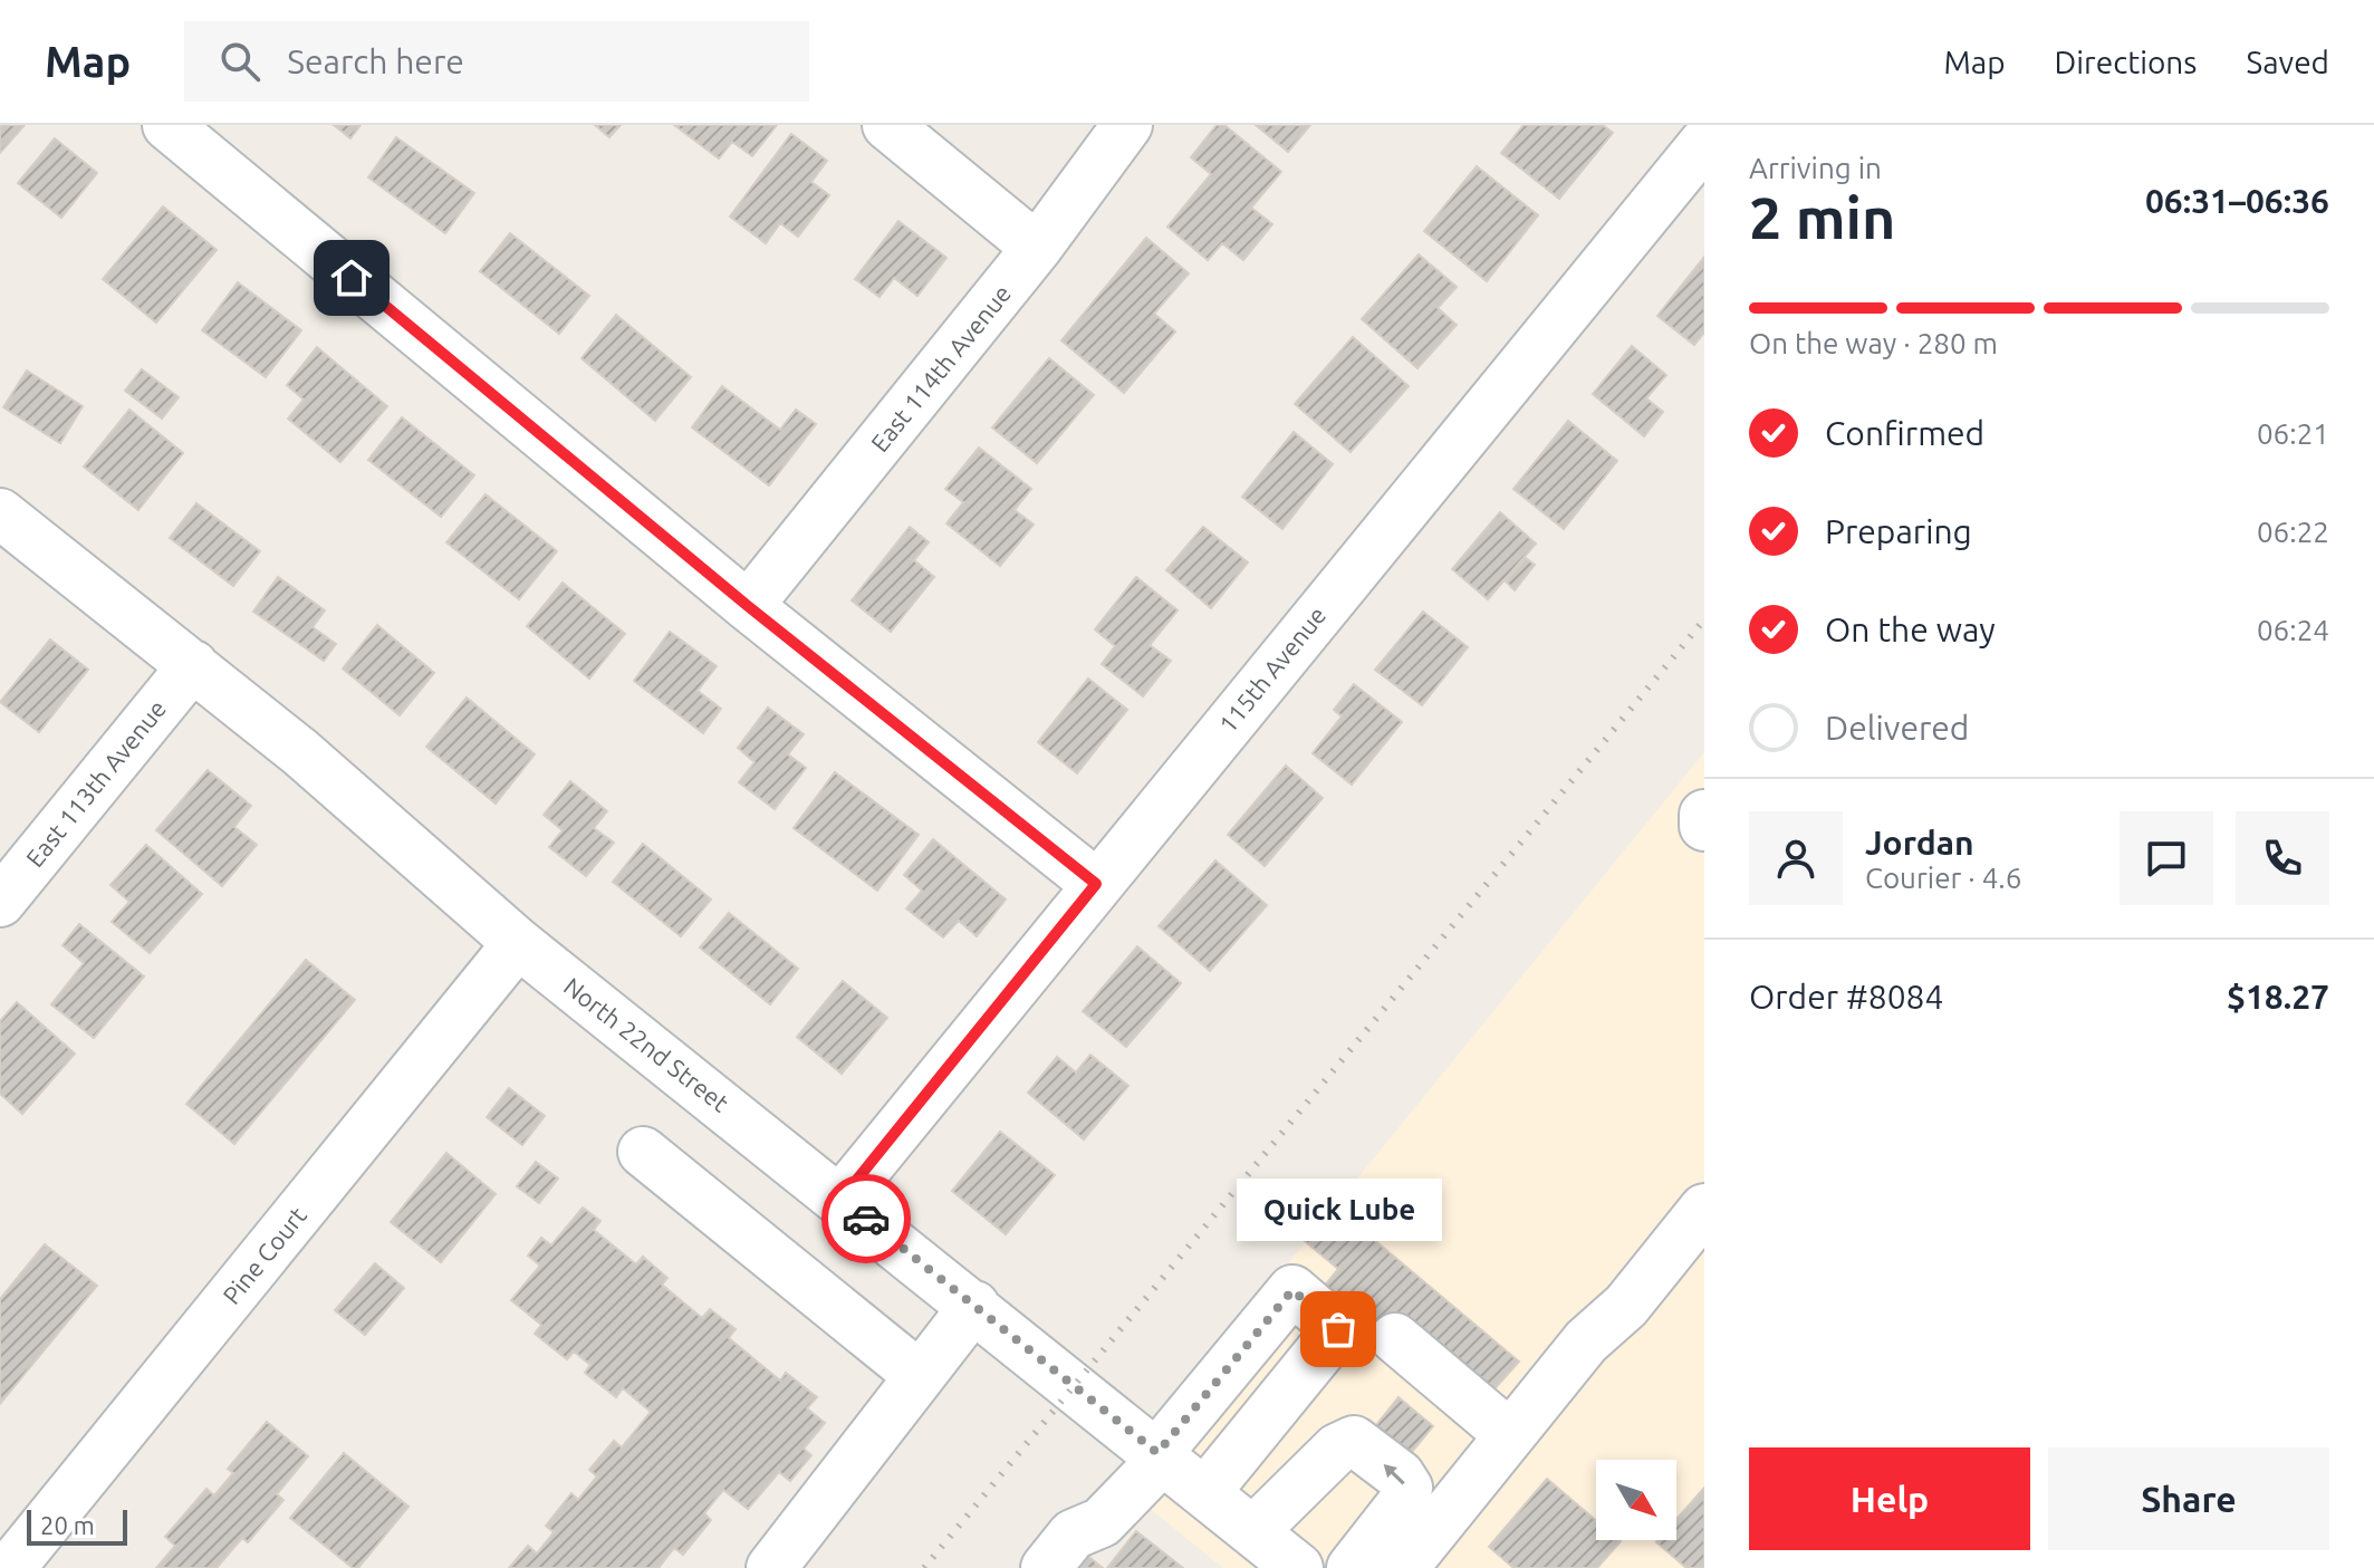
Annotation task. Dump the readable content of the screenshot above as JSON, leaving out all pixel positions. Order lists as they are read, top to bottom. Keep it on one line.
{"streets":{"street":["East 114th Avenue","115th Avenue","East 113th Avenue","North 22nd Street","Pine Court"]},"crossings":[["115th Avenue","North 22nd Street"],["East 113th Avenue","North 22nd Street"],["North 22nd Street","Pine Court"]],"places":["Quick Lube"],"scale_bar":"20 m","north":"bottom right","page":{"header":"Map","search":"Search here","nav":["Map","Directions","Saved"],"heading":["2 min","Arriving in","06:31–06:36"],"panel":["Jordan","Courier · 4.6","Order #8084","$18.27"],"bar":"On the way · 280 m","list":[["Confirmed","06:21"],["Preparing","06:22"],["On the way","06:24"],"Delivered"],"bubble":"Quick Lube","buttons":["Help","Share"],"scale":"20 m"}}
